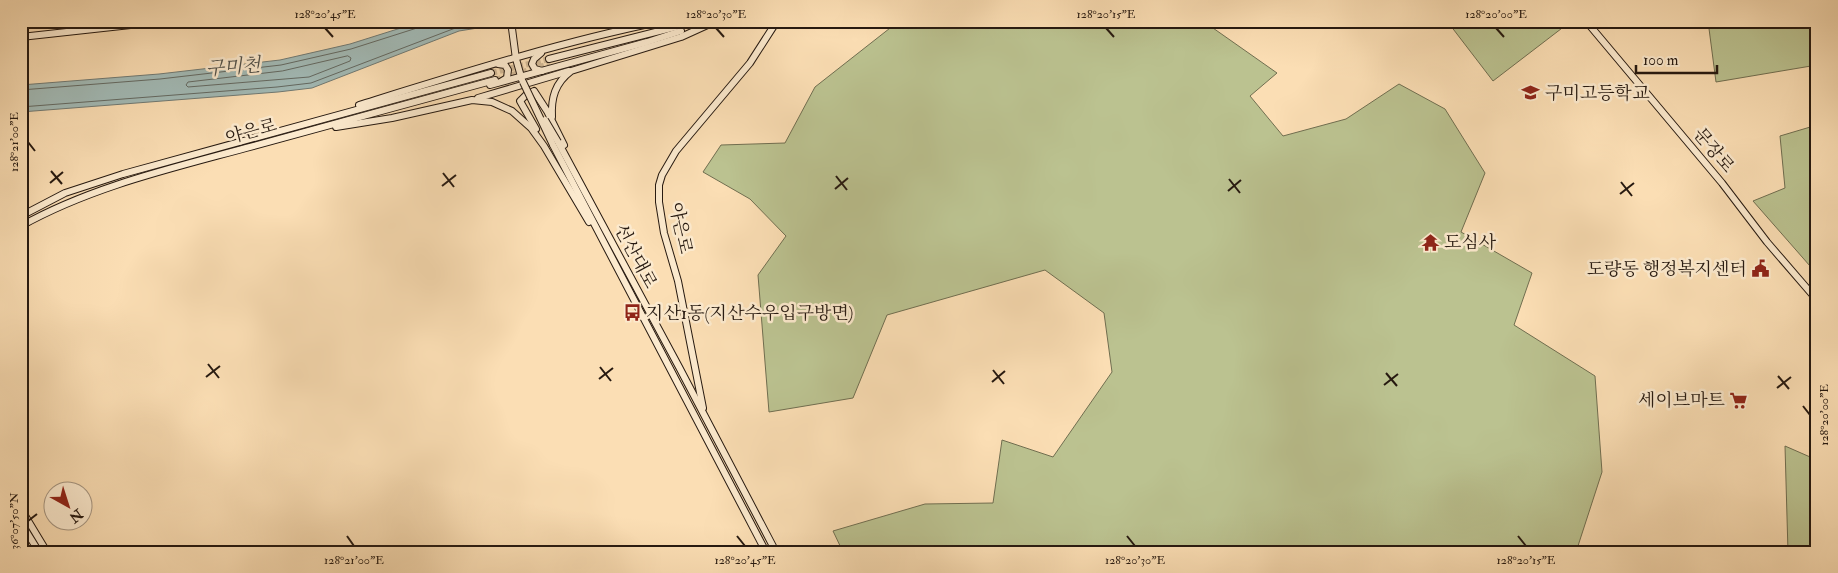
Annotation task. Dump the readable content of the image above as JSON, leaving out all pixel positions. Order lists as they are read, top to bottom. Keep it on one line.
{"streets":{"main road":["야은로","문장로","선산대로"]},"crossings":[["야은로","선산대로"]],"water":["구미천"],"places":{"school or university":["구미고등학교"],"temple":["도심사"],"public building":["도량동 행정복지센터"],"bus stop":["지산1동(지산수우입구방면)"],"supermarket":["세이브마트"]},"scale_bar":"100 m","north":"bottom right","coordinates":["128°20'45\"E","128°20'30\"E","128°20'15\"E","128°20'00\"E","128°21'00\"E","36°07'50\"N"]}
